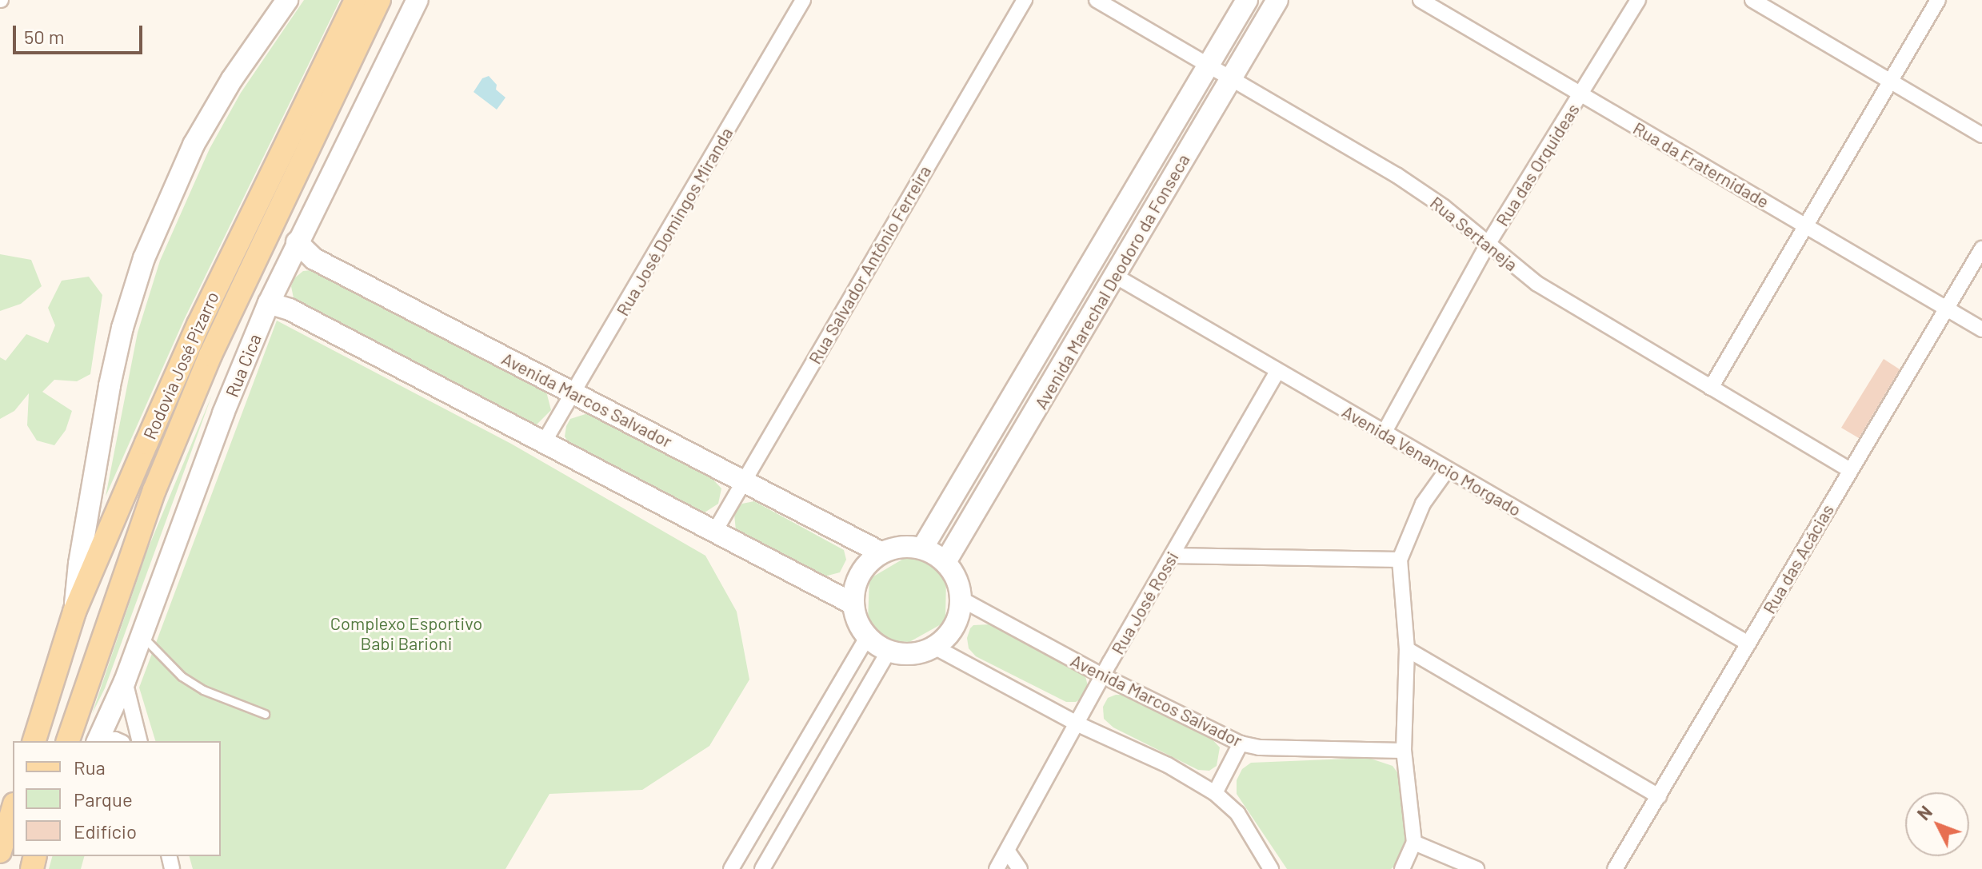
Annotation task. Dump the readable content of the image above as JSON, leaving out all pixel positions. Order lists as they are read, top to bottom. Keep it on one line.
{"streets":{"main road":["Rodovia José Pizarro"],"street":["Rua das Orquideas","Rua da Fraternidade","Rua José Domingos Miranda","Rua Sertaneja","Rua Salvador Antônio Ferreira","Avenida Marechal Deodoro da Fonseca","Rua Cica","Avenida Marcos Salvador","Avenida Venancio Morgado","Rua das Acácias","Rua José Rossi"]},"crossings":[["Rua das Orquideas","Rua da Fraternidade"],["Rua das Orquideas","Rua Sertaneja"],["Rua das Orquideas","Avenida Venancio Morgado"],["Rua da Fraternidade","Rua das Acácias"],["Rua José Domingos Miranda","Avenida Marcos Salvador"],["Rua Sertaneja","Avenida Marechal Deodoro da Fonseca"],["Rua Sertaneja","Rua das Acácias"],["Rua Salvador Antônio Ferreira","Avenida Marcos Salvador"],["Avenida Marechal Deodoro da Fonseca","Avenida Marcos Salvador"],["Avenida Marechal Deodoro da Fonseca","Avenida Venancio Morgado"],["Rua Cica","Avenida Marcos Salvador"],["Avenida Marcos Salvador","Rua José Rossi"],["Avenida Venancio Morgado","Rua das Acácias"],["Avenida Venancio Morgado","Rua José Rossi"]],"parks":["Complexo Esportivo Babi Barioni"],"legend":["Rua","Parque","Edifício"],"scale_bar":"50 m","north":"top left"}
